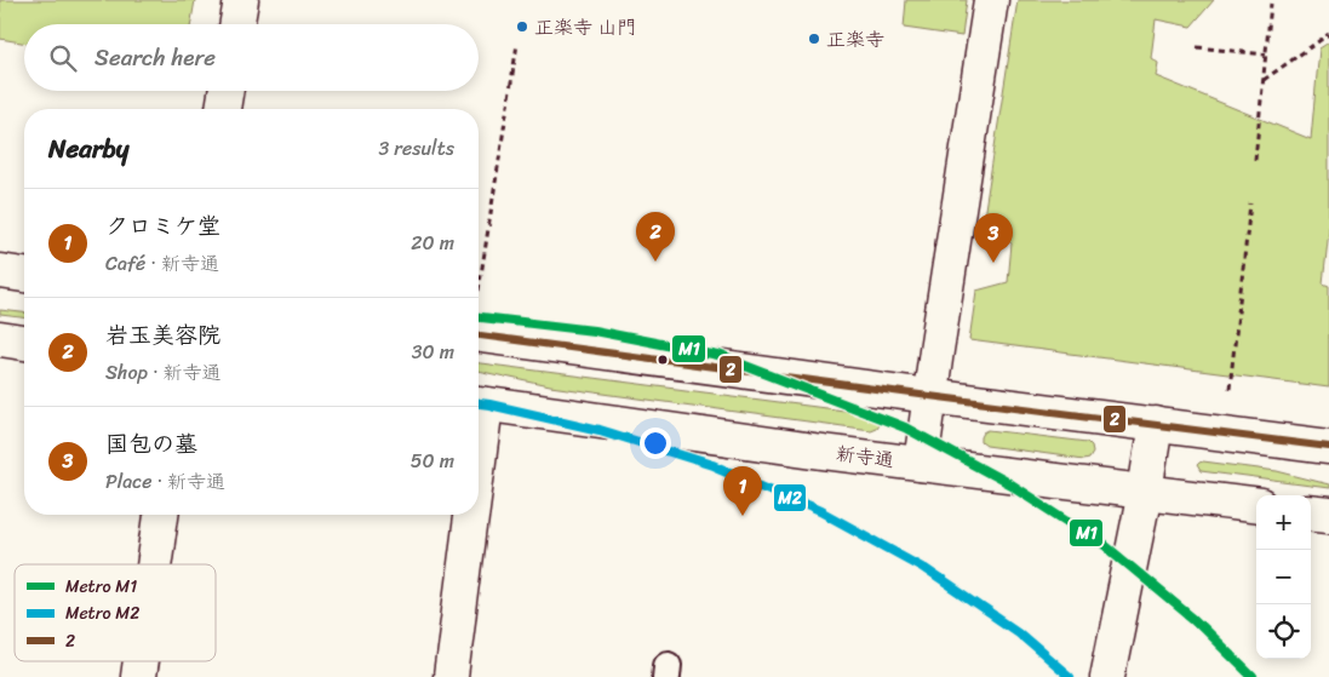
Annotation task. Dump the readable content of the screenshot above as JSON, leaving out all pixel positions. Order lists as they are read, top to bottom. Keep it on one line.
{"streets":{"street":["新寺通"]},"places":["正楽寺 山門","正楽寺"],"lines":["metro line M1","transit line 2","metro line M2"],"legend":["Metro M1","Metro M2","2"],"page":{"search":"Search here","heading":["Nearby","3 results"],"list":[{"mark":"1","name":"クロミケ堂","note":"Café · 新寺通","value":"20 m"},{"mark":"2","name":"岩玉美容院","note":"Shop · 新寺通","value":"30 m"},{"mark":"3","name":"国包の墓","note":"Place · 新寺通","value":"50 m"}],"pins":["2","3","1"],"map_buttons":["+","−"]}}
